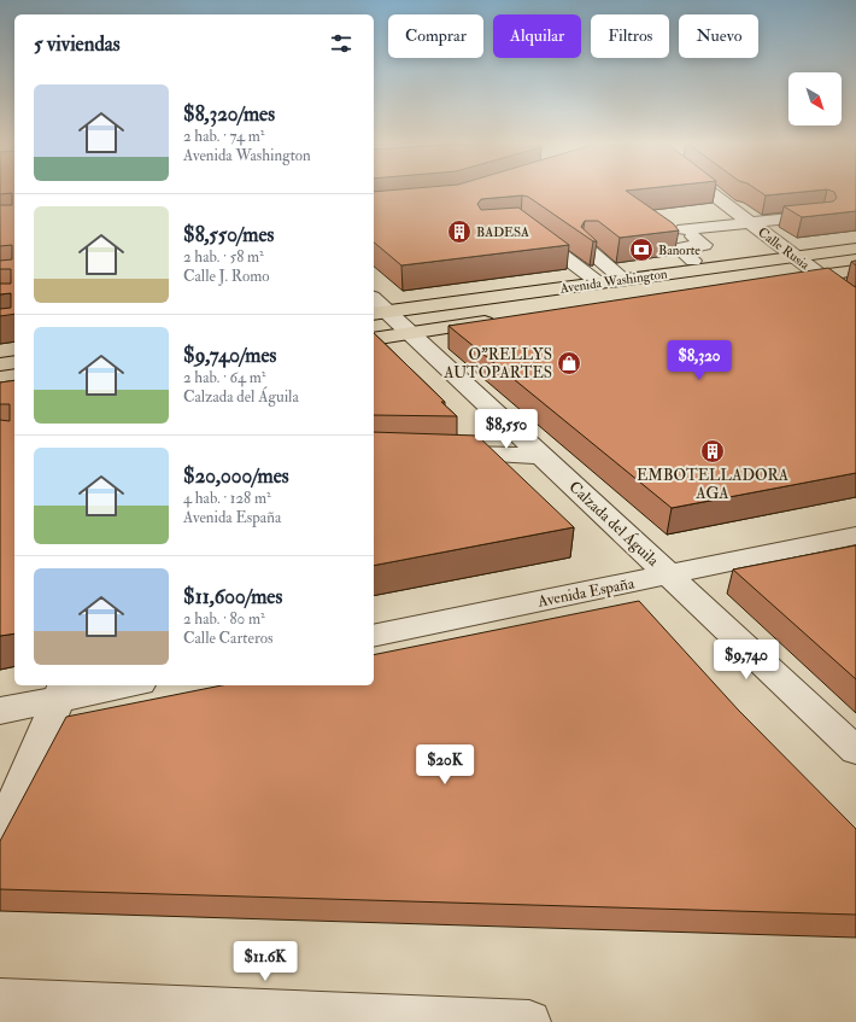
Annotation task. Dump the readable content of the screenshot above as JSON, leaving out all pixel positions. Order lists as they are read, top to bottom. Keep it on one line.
{"streets":{"main road":["Avenida Washington"],"street":["Calle Rusia","Calzada del Águila","Avenida España"]},"crossings":[["Calle Rusia","Avenida Washington"],["Avenida Washington","Calzada del Águila"],["Calzada del Águila","Avenida España"]],"places":{"building":["BADESA","EMBOTELLADORA AGA"],"bank":["Banorte"],"shop":["O\"RELLYS AUTOPARTES"]},"north":"bottom right","page":{"chip":["Comprar","Alquilar","Filtros","Nuevo"],"heading":"5 viviendas","list":[{"name":"$8,320/mes","note":"2 hab. · 74 m² · Avenida Washington"},{"name":"$8,550/mes","note":"2 hab. · 58 m² · Calle J. Romo"},{"name":"$9,740/mes","note":"2 hab. · 64 m² · Calzada del Águila"},{"name":"$20,000/mes","note":"4 hab. · 128 m² · Avenida España"},{"name":"$11,600/mes","note":"2 hab. · 80 m² · Calle Carteros"}],"price":["$8,320","$8,550","$9,740","$20K","$11.6K"]}}
